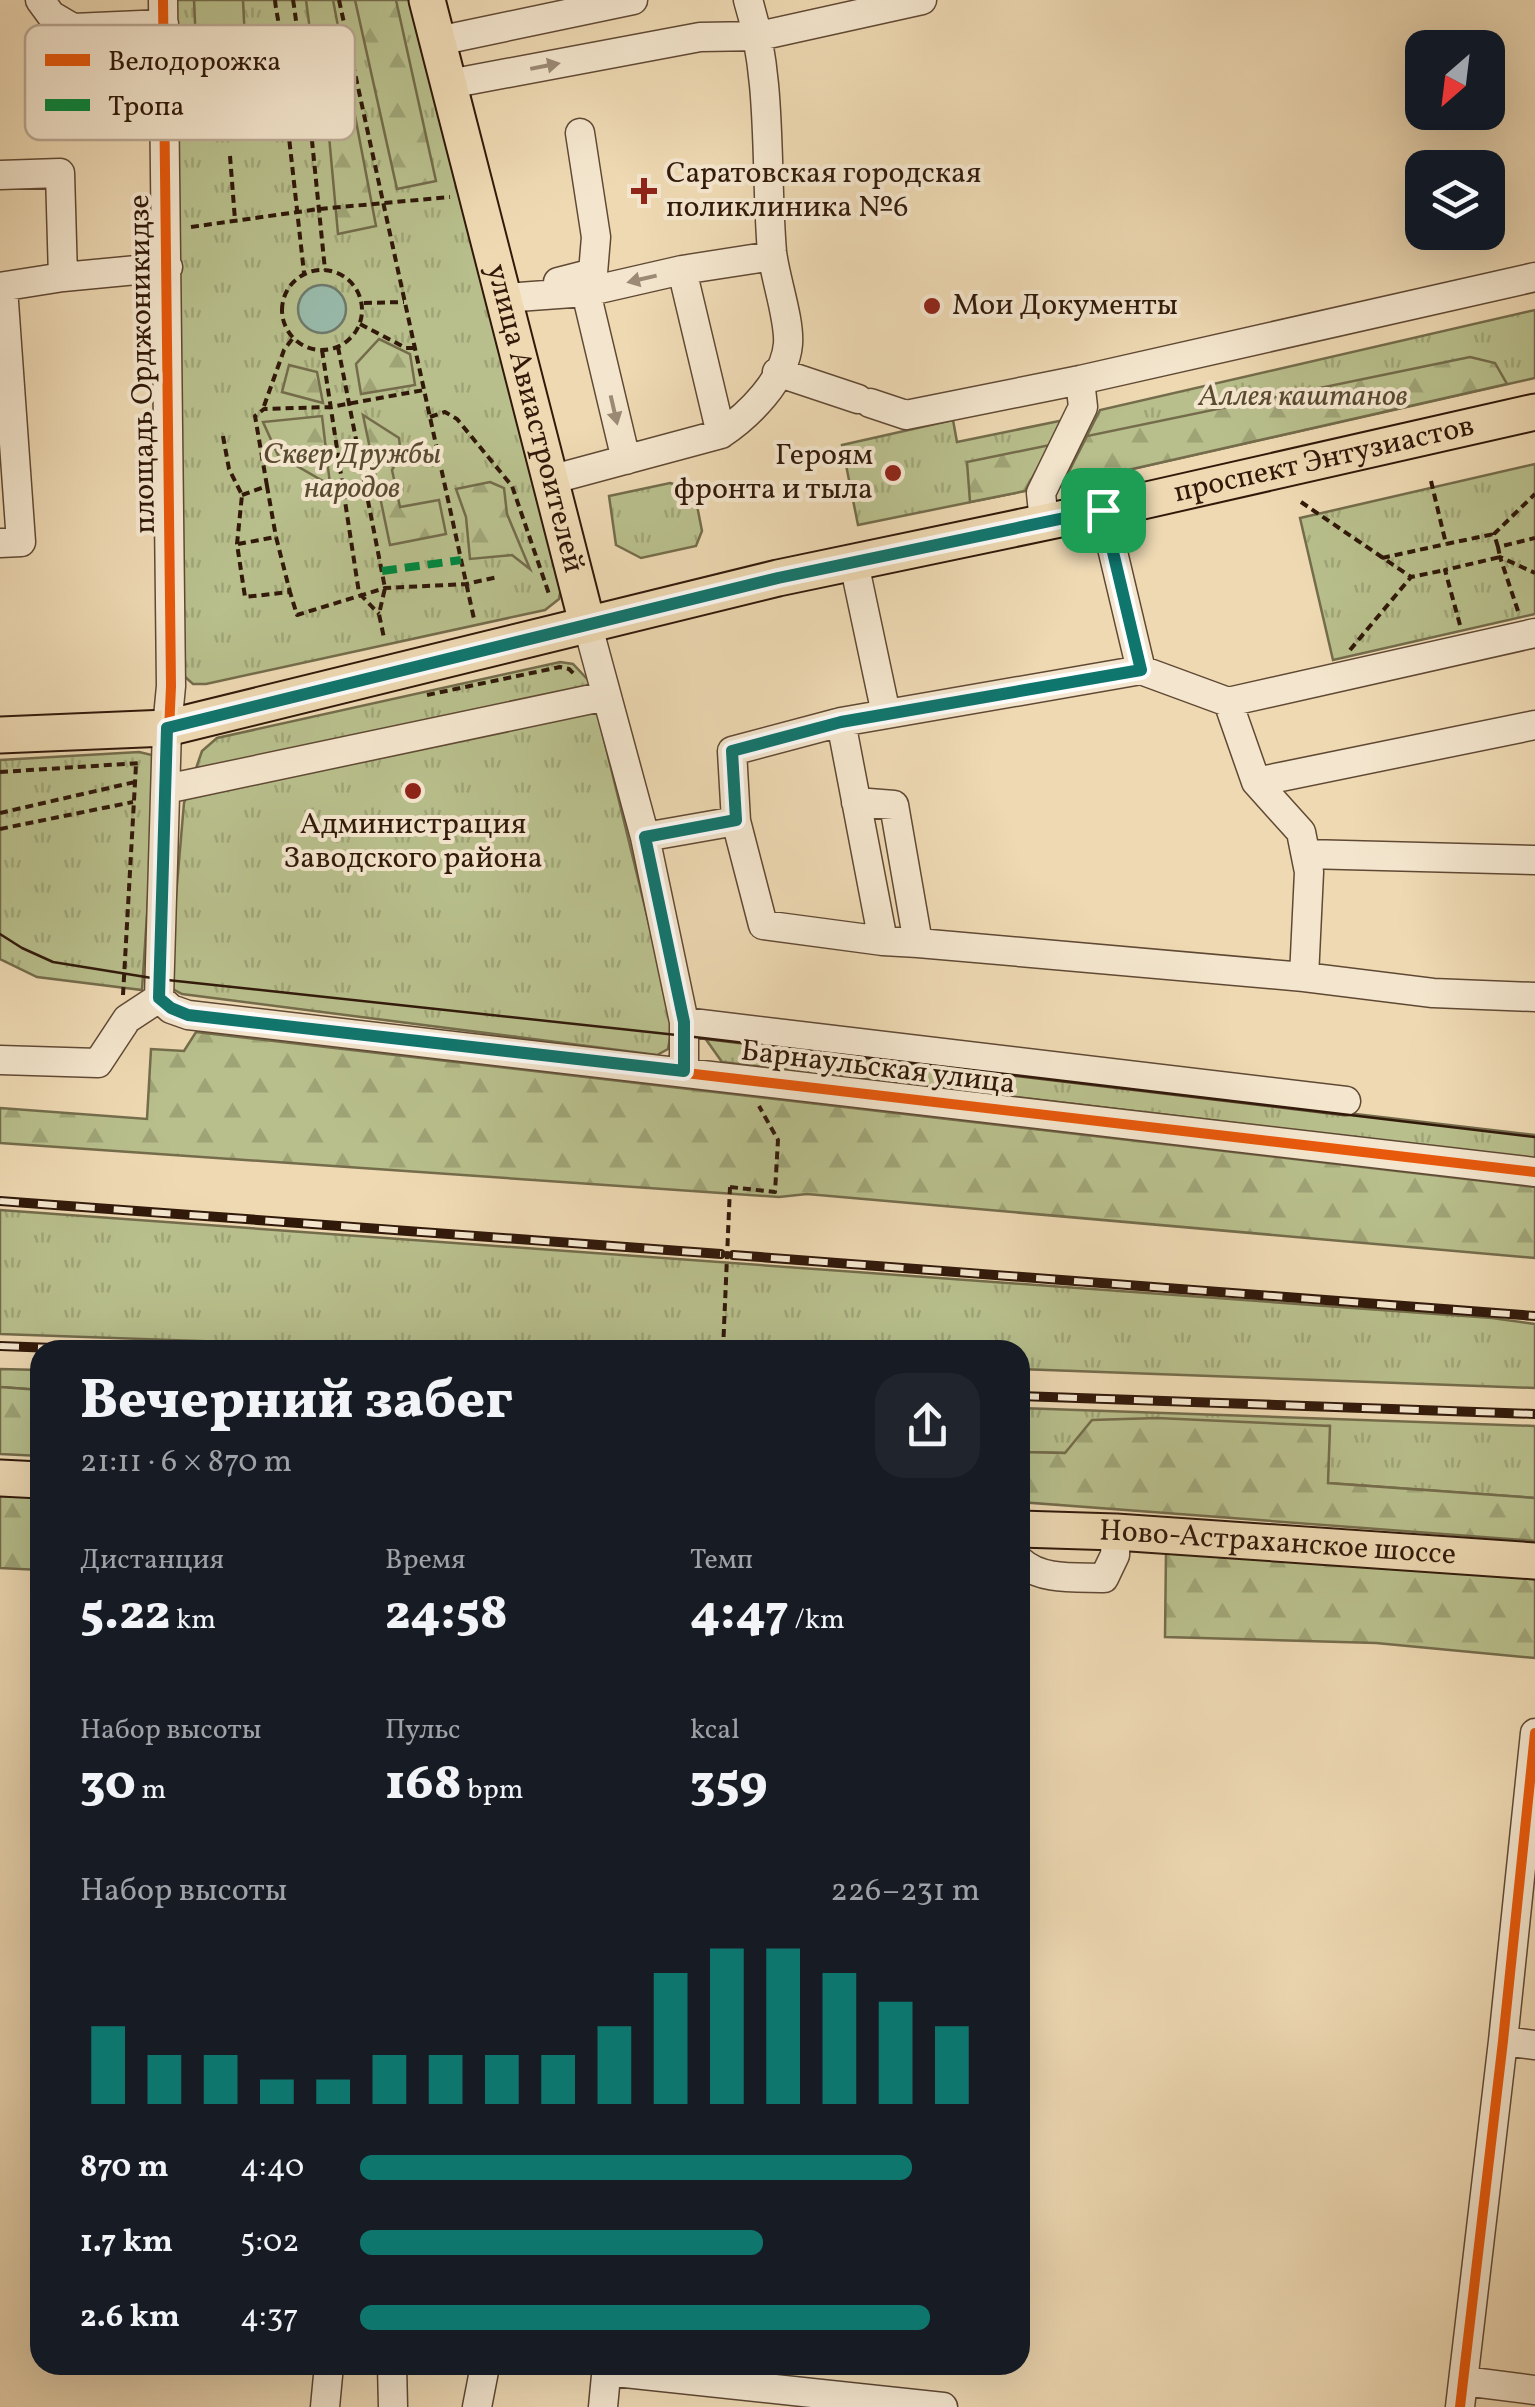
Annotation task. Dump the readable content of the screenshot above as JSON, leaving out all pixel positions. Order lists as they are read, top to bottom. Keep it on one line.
{"streets":{"main road":["улица Авиастроителей","проспект Энтузиастов","Ново-Астраханское шоссе"],"street":["площадь Орджоникидзе","Барнаульская улица"]},"crossings":[["площадь Орджоникидзе","проспект Энтузиастов"],["площадь Орджоникидзе","Барнаульская улица"],["улица Авиастроителей","проспект Энтузиастов"],["улица Авиастроителей","Барнаульская улица"]],"parks":["Аллея каштанов","Сквер Дружбы народов"],"places":{"health":["Саратовская городская поликлиника №6"],"other":["Мои Документы","Героям фронта и тыла","Администрация Заводского района"]},"legend":["Велодорожка","Тропа"],"north":"bottom left","page":{"heading":["Вечерний забег","21:11 · 6 × 870 m"],"stats":[["Дистанция","5.22 km"],["Время","24:58"],["Темп","4:47 /km"],["Набор высоты","30 m"],["Пульс","168 bpm"],["kcal","359"]],"chart":["Набор высоты","226–231 m"],"list":[{"name":"870 m","note":"4:40"},{"name":"1.7 km","note":"5:02"},{"name":"2.6 km","note":"4:37"}]}}
